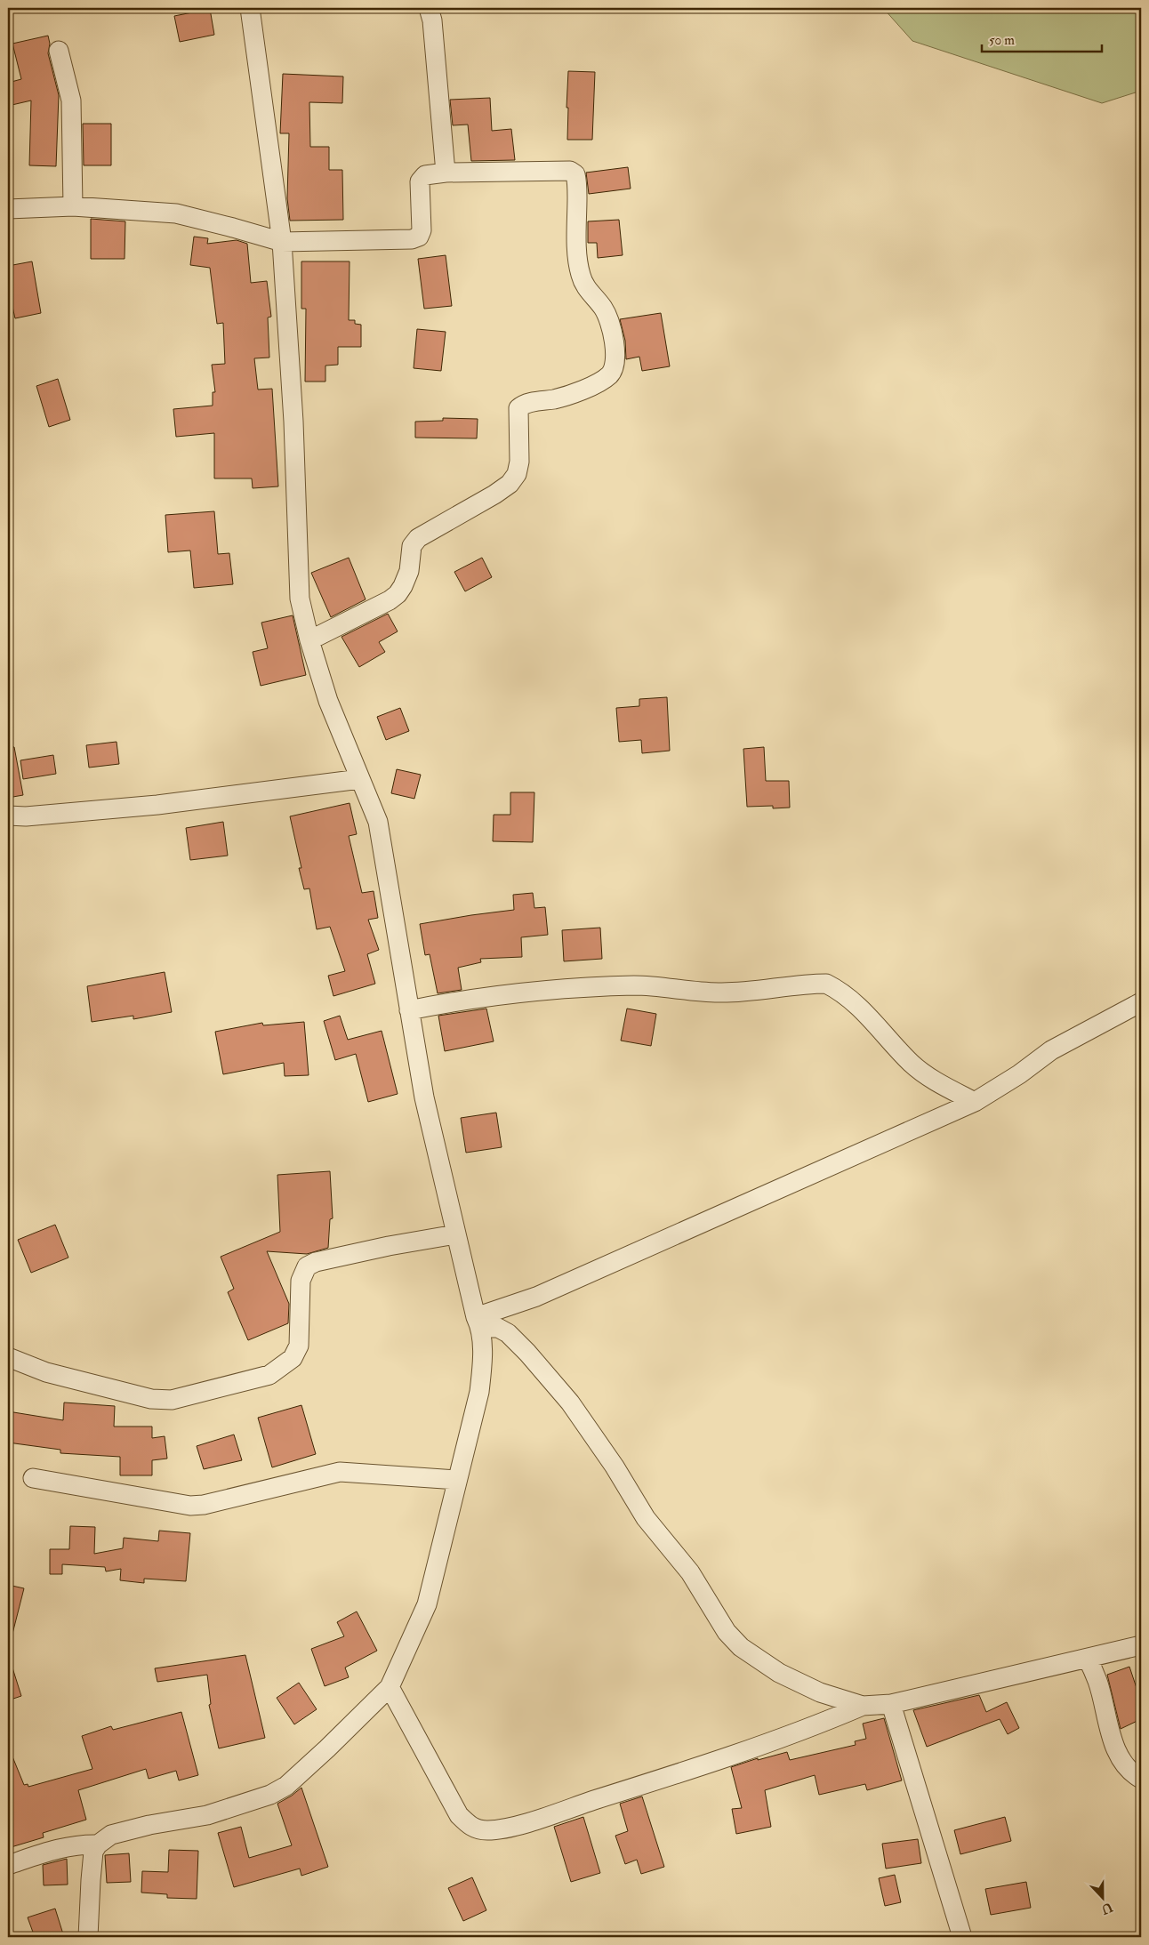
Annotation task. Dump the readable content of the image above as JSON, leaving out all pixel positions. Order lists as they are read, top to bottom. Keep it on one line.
{"scale_bar":"50 m","north":"bottom"}
